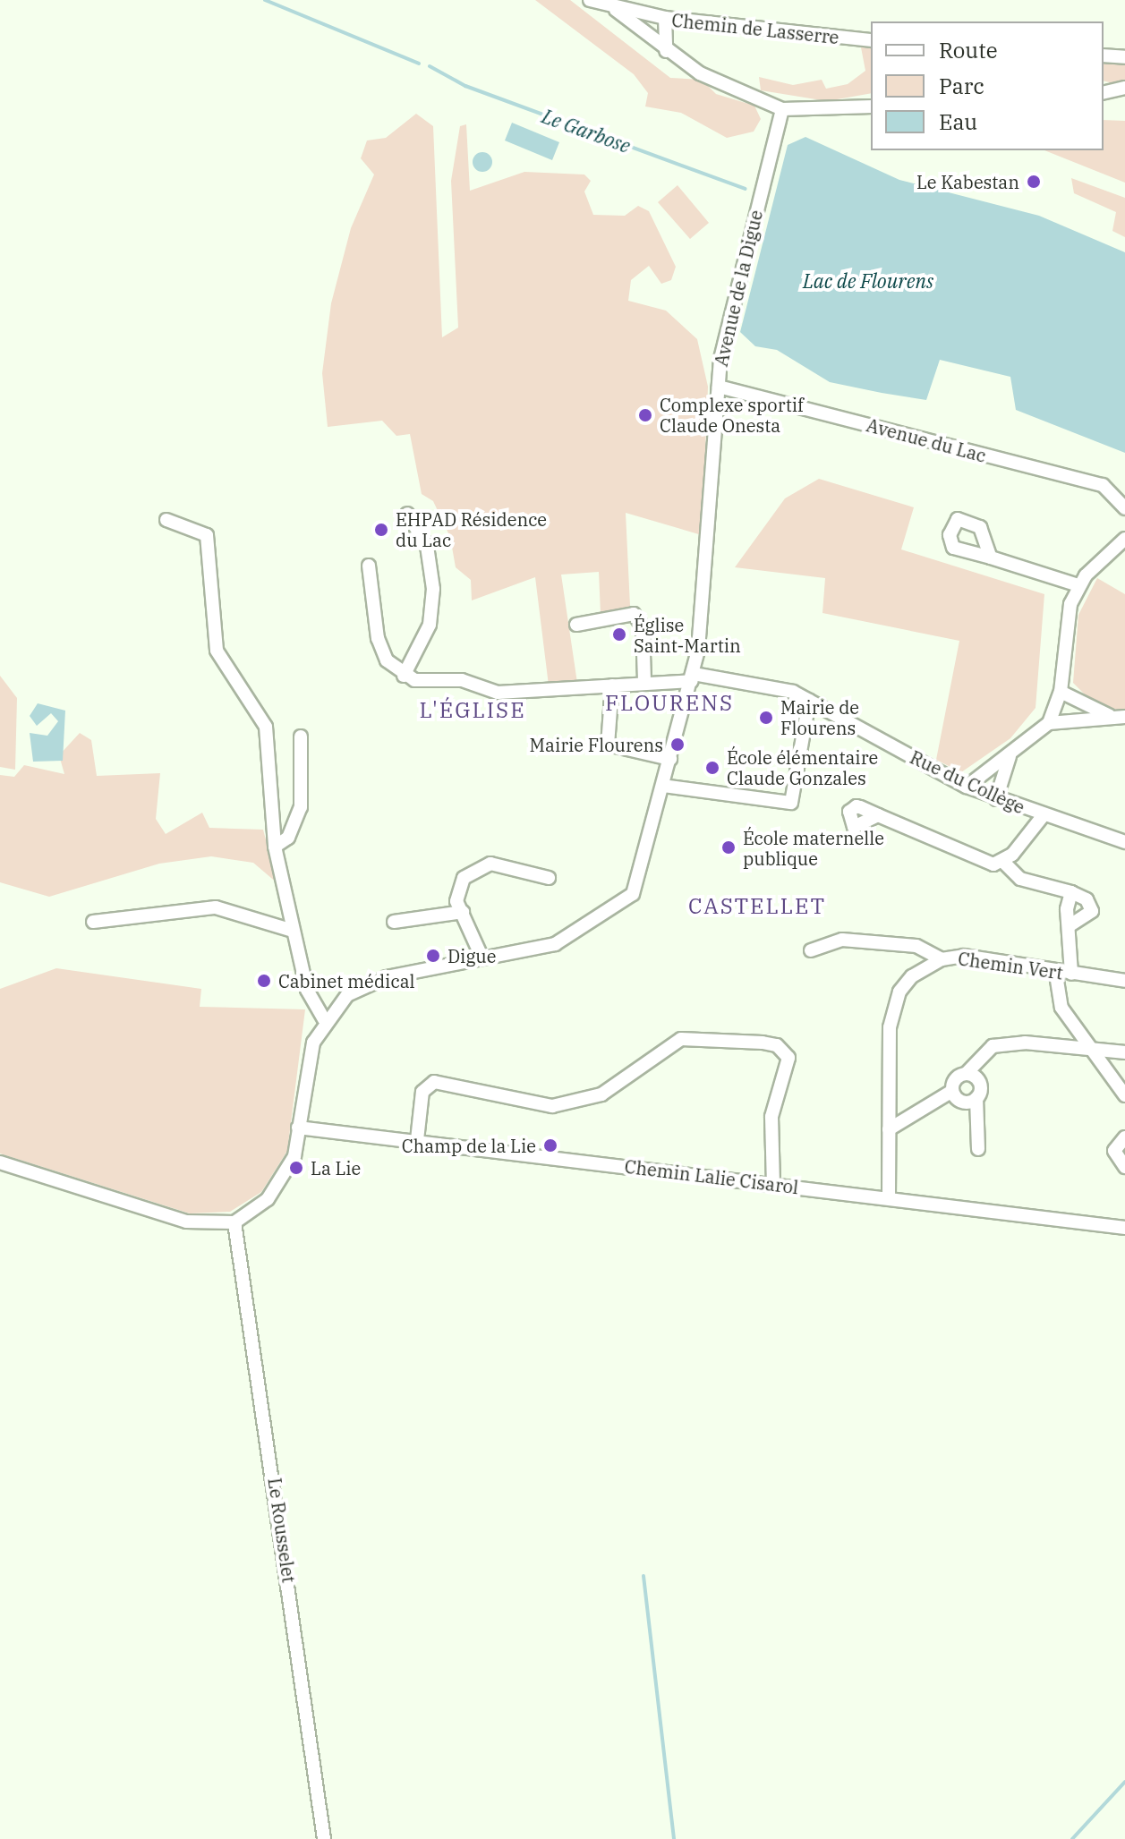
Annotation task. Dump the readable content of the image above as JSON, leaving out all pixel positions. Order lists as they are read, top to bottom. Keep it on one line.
{"streets":{"street":["Chemin de Lasserre","Avenue de la Digue","Avenue du Lac","Rue du Collège","Chemin Vert","Chemin Lalie Cisarol","Le Rousselet"]},"crossings":[["Avenue de la Digue","Avenue du Lac"],["Avenue de la Digue","Rue du Collège"],["Chemin Vert","Chemin Lalie Cisarol"]],"districts":["FLOURENS","L'ÉGLISE","CASTELLET"],"water":["Le Garbose","Lac de Flourens"],"places":["Le Kabestan","Complexe sportif Claude Onesta","EHPAD Résidence du Lac","Église Saint-Martin","Mairie de Flourens","Mairie Flourens","École élémentaire Claude Gonzales","École maternelle publique","Digue","Cabinet médical","Champ de la Lie","La Lie"],"legend":["Route","Parc","Eau"]}
